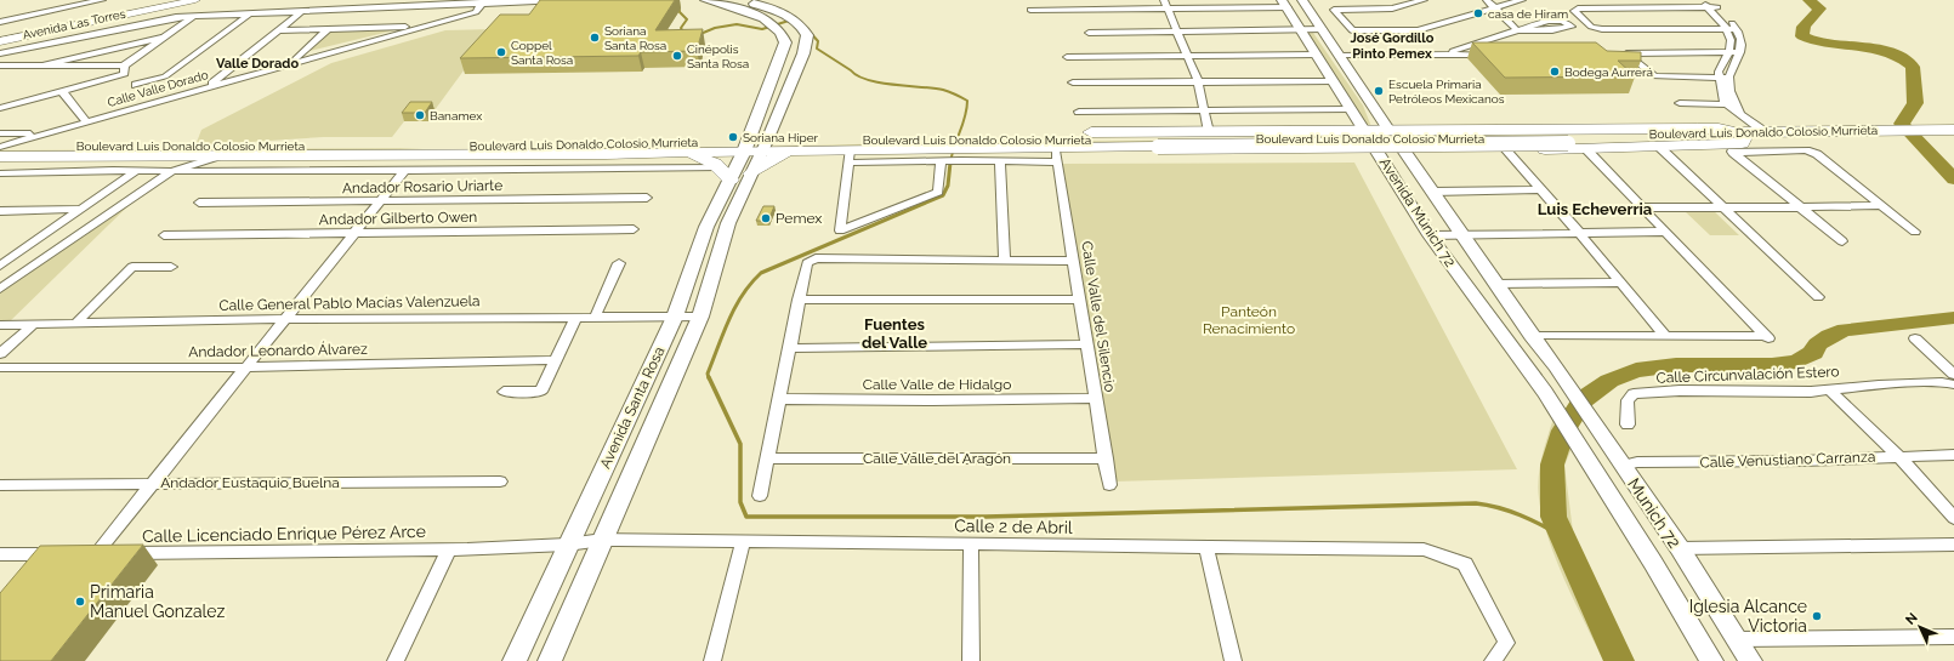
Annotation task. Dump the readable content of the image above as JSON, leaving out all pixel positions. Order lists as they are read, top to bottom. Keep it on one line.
{"streets":{"highway":["Boulevard Luis Donaldo Colosio Murrieta","Avenida Múnich 72"],"main road":["Avenida Santa Rosa","Munich 72"],"street":["Avenida Las Torres","Calle Valle Dorado","Andador Rosario Uriarte","Andador Gilberto Owen","Calle General Pablo Macías Valenzuela","Calle Valle del Silencio","Andador Leonardo Álvarez","Calle Circunvalación Estero","Calle Valle de Hidalgo","Calle Valle del Aragón","Calle Venustiano Carranza","Andador Eustaquio Buelna","Calle 2 de Abril","Calle Licenciado Enrique Pérez Arce"]},"crossings":[["Avenida Las Torres","Calle Valle Dorado"],["Calle Valle Dorado","Boulevard Luis Donaldo Colosio Murrieta"],["Boulevard Luis Donaldo Colosio Murrieta","Avenida Santa Rosa"],["Avenida Múnich 72","Munich 72"],["Calle General Pablo Macías Valenzuela","Avenida Santa Rosa"],["Calle Valle del Silencio","Calle Valle de Hidalgo"],["Calle Valle del Silencio","Calle Valle del Aragón"],["Avenida Santa Rosa","Calle 2 de Abril"],["Avenida Santa Rosa","Calle Licenciado Enrique Pérez Arce"],["Calle Venustiano Carranza","Munich 72"],["Calle 2 de Abril","Calle Licenciado Enrique Pérez Arce"]],"districts":["José Gordillo Pinto Pemex","Valle Dorado","Luis Echeverria","Fuentes del Valle"],"parks":["Panteón Renacimiento"],"places":["casa de Hiram","Soriana Santa Rosa","Coppel Santa Rosa","Cinépolis Santa Rosa","Bodega Aurrerá","Escuela Primaria Petróleos Mexicanos","Banamex","Soriana Hiper","Pemex","Primaria Manuel Gonzalez","Iglesia Alcance Victoria"],"north":"top left"}
